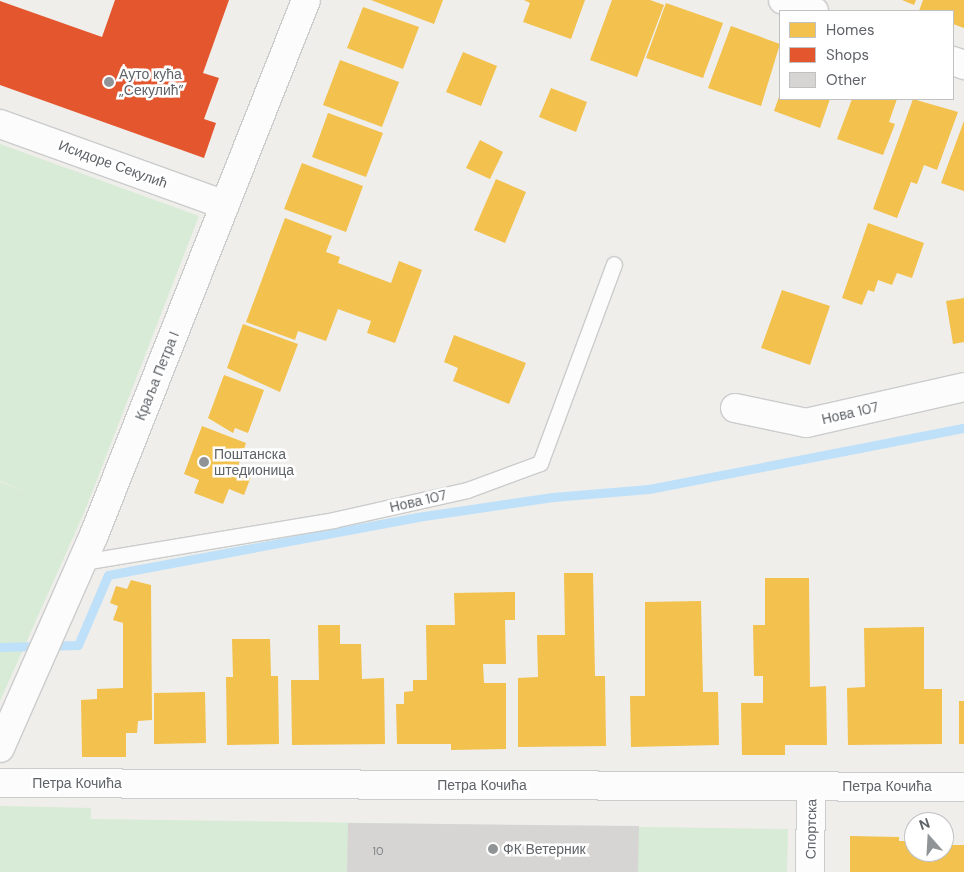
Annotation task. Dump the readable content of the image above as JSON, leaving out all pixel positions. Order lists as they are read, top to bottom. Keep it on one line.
{"streets":{"street":["Исидоре Секулић","Краља Петра I","Нова 107","Петра Кочића","Спортска"]},"crossings":[["Исидоре Секулић","Краља Петра I"],["Краља Петра I","Нова 107"],["Петра Кочића","Спортска"]],"places":["Ауто кућа „Секулић”","Поштанска штедионица","ФК Ветерник"],"house_numbers":["10"],"legend":["Homes","Shops","Other"],"north":"top"}
